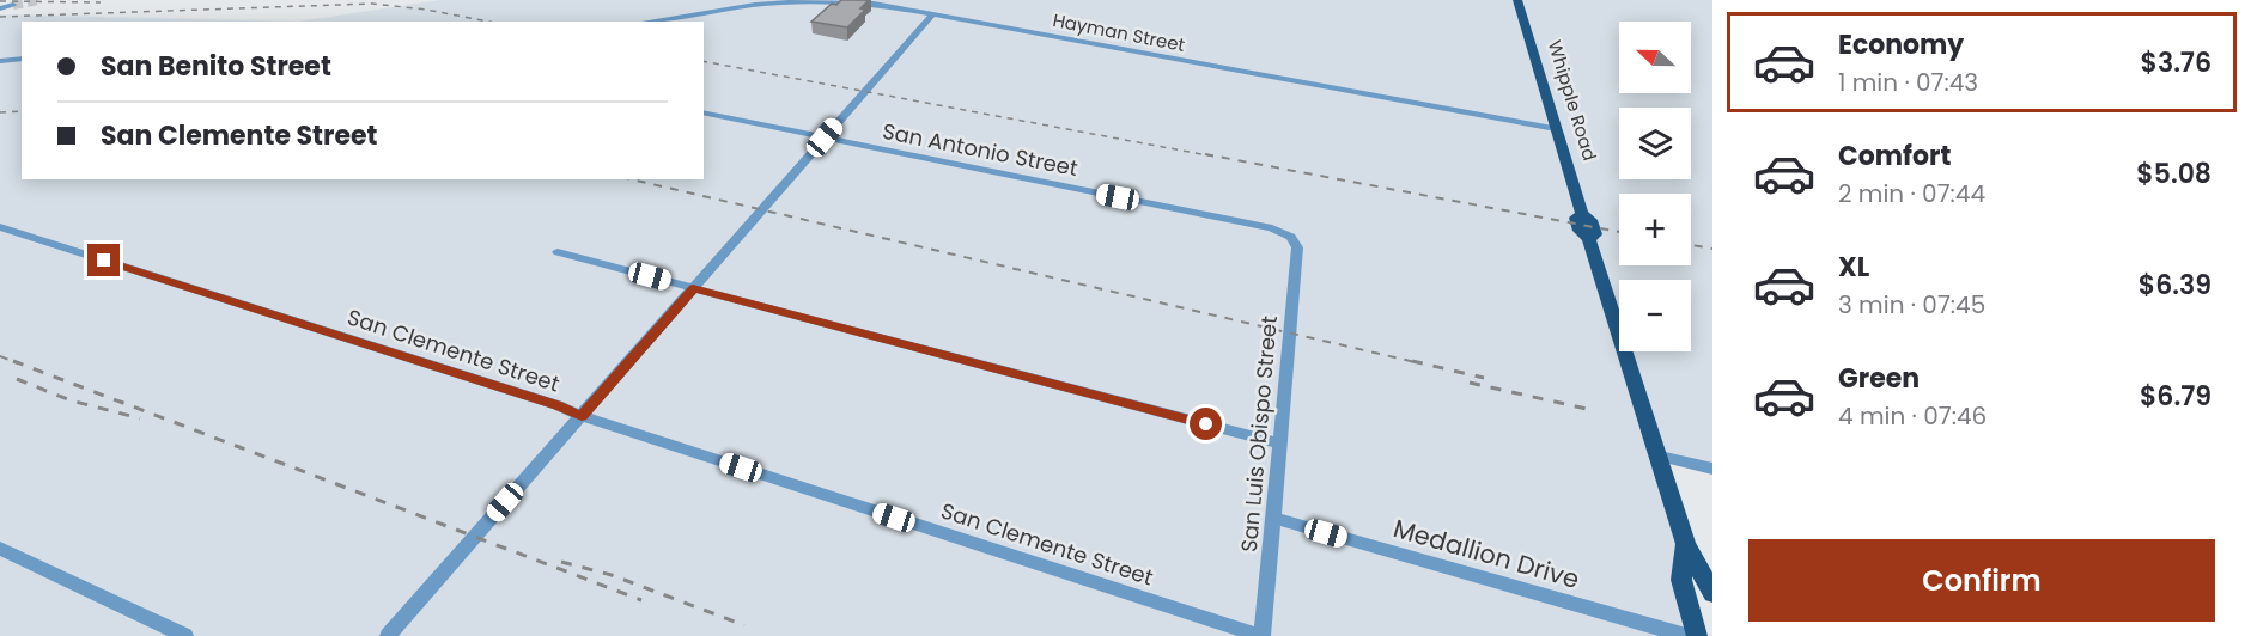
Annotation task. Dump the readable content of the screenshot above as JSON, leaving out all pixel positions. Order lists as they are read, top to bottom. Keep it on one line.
{"streets":{"main road":["Whipple Road"],"street":["Hayman Street","San Antonio Street","San Clemente Street","San Luis Obispo Street","Medallion Drive"]},"crossings":[["Hayman Street","Whipple Road"],["San Antonio Street","San Luis Obispo Street"],["San Clemente Street","San Luis Obispo Street"],["San Luis Obispo Street","Medallion Drive"]],"north":"left","page":{"list":[{"name":"Economy","note":"1 min · 07:43","value":"$3.76"},{"name":"Comfort","note":"2 min · 07:44","value":"$5.08"},{"name":"XL","note":"3 min · 07:45","value":"$6.39"},{"name":"Green","note":"4 min · 07:46","value":"$6.79"}],"map_buttons":["+","−"],"banner":["San Benito Street","San Clemente Street"],"buttons":"Confirm"}}
